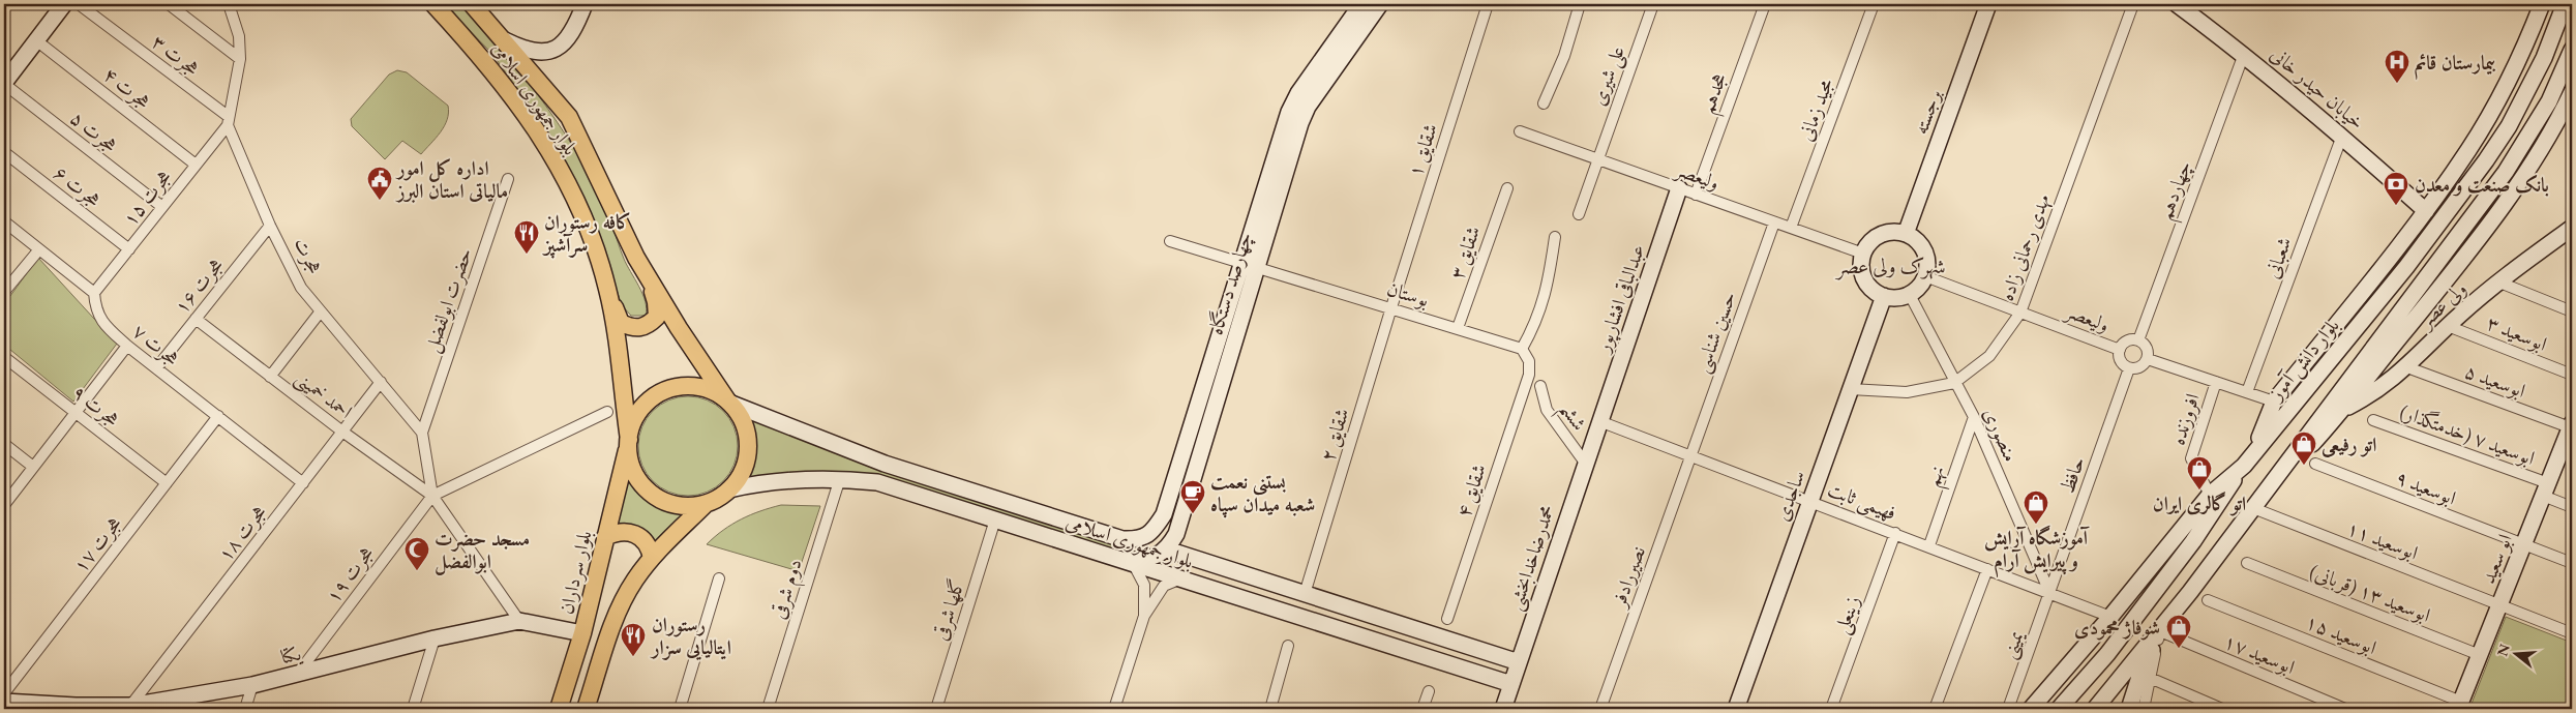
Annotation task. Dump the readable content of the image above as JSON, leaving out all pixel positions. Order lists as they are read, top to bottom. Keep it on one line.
{"streets":{"main road":["خیابان حیدر خانی","بلوار جمهوری اسلامی","برجسته","چهارصد دستگاه","عبدالباقی افشارپور","ولی عصر","بلوار دانش آموز","ساجدی","محمدرضاخدابخشی","ابو سعید","بلوار سرداران","یکتا"],"street":["هجرت ۳","علی شیری","هجرت ۴","هجدهم","مجید زمانی","هجرت ۵","شقایق ۱","ولیعصر","هجرت ۶","چهاردهم","هجرت ۱۵","مهدی رحمانی زاده","شقایق ۳","هجرت","شعبانی","هجرت ۱۶","بوستان","حضرت ابولفضل","حسین شناسی","ابوسعید ۳","هجرت ۷","ابوسعید ۵","احمد خمینی","هجرت ۹","ششم","افروزنده","شقایق ۲","منصوری","ابوسعید ۷ (خدمتگذار)","حافظ","نهم","ابوسعید ۹","شقایق ۴","فهیمی ثابت","هجرت ۱۸","ابوسعید ۱۱","هجرت ۱۷","هجرت ۱۹","نصیررادفر","دوم شرقی","ابوسعید ۱۳ (قربانی)","گلها شرقی","زینعلی","ابوسعید ۱۵","یمینی","ابوسعید ۱۷"]},"crossings":[["هجرت ۳","هجرت ۱۵"],["هجرت ۳","هجرت"],["علی شیری","ولیعصر"],["هجرت ۴","هجرت ۱۵"],["خیابان حیدر خانی","چهاردهم"],["خیابان حیدر خانی","شعبانی"],["هجدهم","ولیعصر"],["بلوار جمهوری اسلامی","چهارصد دستگاه"],["بلوار جمهوری اسلامی","شقایق ۲"],["بلوار جمهوری اسلامی","محمدرضاخدابخشی"],["بلوار جمهوری اسلامی","بلوار سرداران"],["بلوار جمهوری اسلامی","دوم شرقی"],["بلوار جمهوری اسلامی","گلها شرقی"],["مجید زمانی","ولیعصر"],["برجسته","ولیعصر"],["برجسته","منصوری"],["برجسته","ساجدی"],["هجرت ۵","هجرت ۱۵"],["شقایق ۱","بوستان"],["شقایق ۱","شقایق ۲"],["ولیعصر","چهاردهم"],["ولیعصر","مهدی رحمانی زاده"],["ولیعصر","عبدالباقی افشارپور"],["ولیعصر","حسین شناسی"],["ولیعصر","منصوری"],["ولیعصر","حافظ"],["ولیعصر","ساجدی"],["هجرت ۶","هجرت ۱۵"],["چهاردهم","حافظ"],["هجرت ۱۵","هجرت"],["هجرت ۱۵","هجرت ۷"],["مهدی رحمانی زاده","منصوری"],["مهدی رحمانی زاده","ساجدی"],["شقایق ۳","بوستان"],["هجرت","هجرت ۱۶"],["هجرت","حضرت ابولفضل"],["هجرت","احمد خمینی"],["هجرت","هجرت ۱۸"],["هجرت","هجرت ۱۹"],["چهارصد دستگاه","بوستان"],["هجرت ۱۶","هجرت ۷"],["هجرت ۱۶","احمد خمینی"],["بوستان","شقایق ۲"],["بوستان","شقایق ۴"],["عبدالباقی افشارپور","فهیمی ثابت"],["عبدالباقی افشارپور","محمدرضاخدابخشی"],["ولی عصر","ابوسعید ۳"],["ولی عصر","ابوسعید ۵"],["حسین شناسی","فهیمی ثابت"],["حسین شناسی","نصیررادفر"],["هجرت ۷","هجرت ۱۸"],["هجرت ۷","هجرت ۱۷"],["بلوار دانش آموز","افروزنده"],["بلوار دانش آموز","فهیمی ثابت"],["ابوسعید ۵","ابو سعید"],["احمد خمینی","هجرت ۱۸"],["احمد خمینی","هجرت ۱۹"],["هجرت ۹","هجرت ۱۷"],["ششم","محمدرضاخدابخشی"],["منصوری","حافظ"],["منصوری","نهم"],["منصوری","ساجدی"],["منصوری","فهیمی ثابت"],["منصوری","یمینی"],["ابوسعید ۷ (خدمتگذار)","ابو سعید"],["حافظ","فهیمی ثابت"],["حافظ","یمینی"],["نهم","فهیمی ثابت"],["ابوسعید ۹","ابو سعید"],["ساجدی","فهیمی ثابت"],["فهیمی ثابت","محمدرضاخدابخشی"],["فهیمی ثابت","نصیررادفر"],["فهیمی ثابت","زینعلی"],["فهیمی ثابت","یمینی"],["هجرت ۱۸","یکتا"],["ابوسعید ۱۱","ابو سعید"],["ابو سعید","ابوسعید ۱۳ (قربانی)"],["ابو سعید","ابوسعید ۱۵"],["بلوار سرداران","یکتا"],["هجرت ۱۹","یکتا"]],"districts":["شهرک ولی عصر"],"places":{"hospital":["بیمارستان قائم"],"public building":["اداره کل امور مالیاتی استان البرز"],"bank":["بانک صنعت و معدن"],"restaurant":["کافه رستوران سرآشپز","رستوران ایتالیایی سزار"],"shop":["اتو رفیعی","اتو گالری ایران","آموزشگاه آرایش و پیرایش آرام","شوفاژ محمودی"],"cafe":["بستنی نعمت شعبه میدان سپاه"],"mosque":["مسجد حضرت ابوالفضل"]},"north":"left"}
